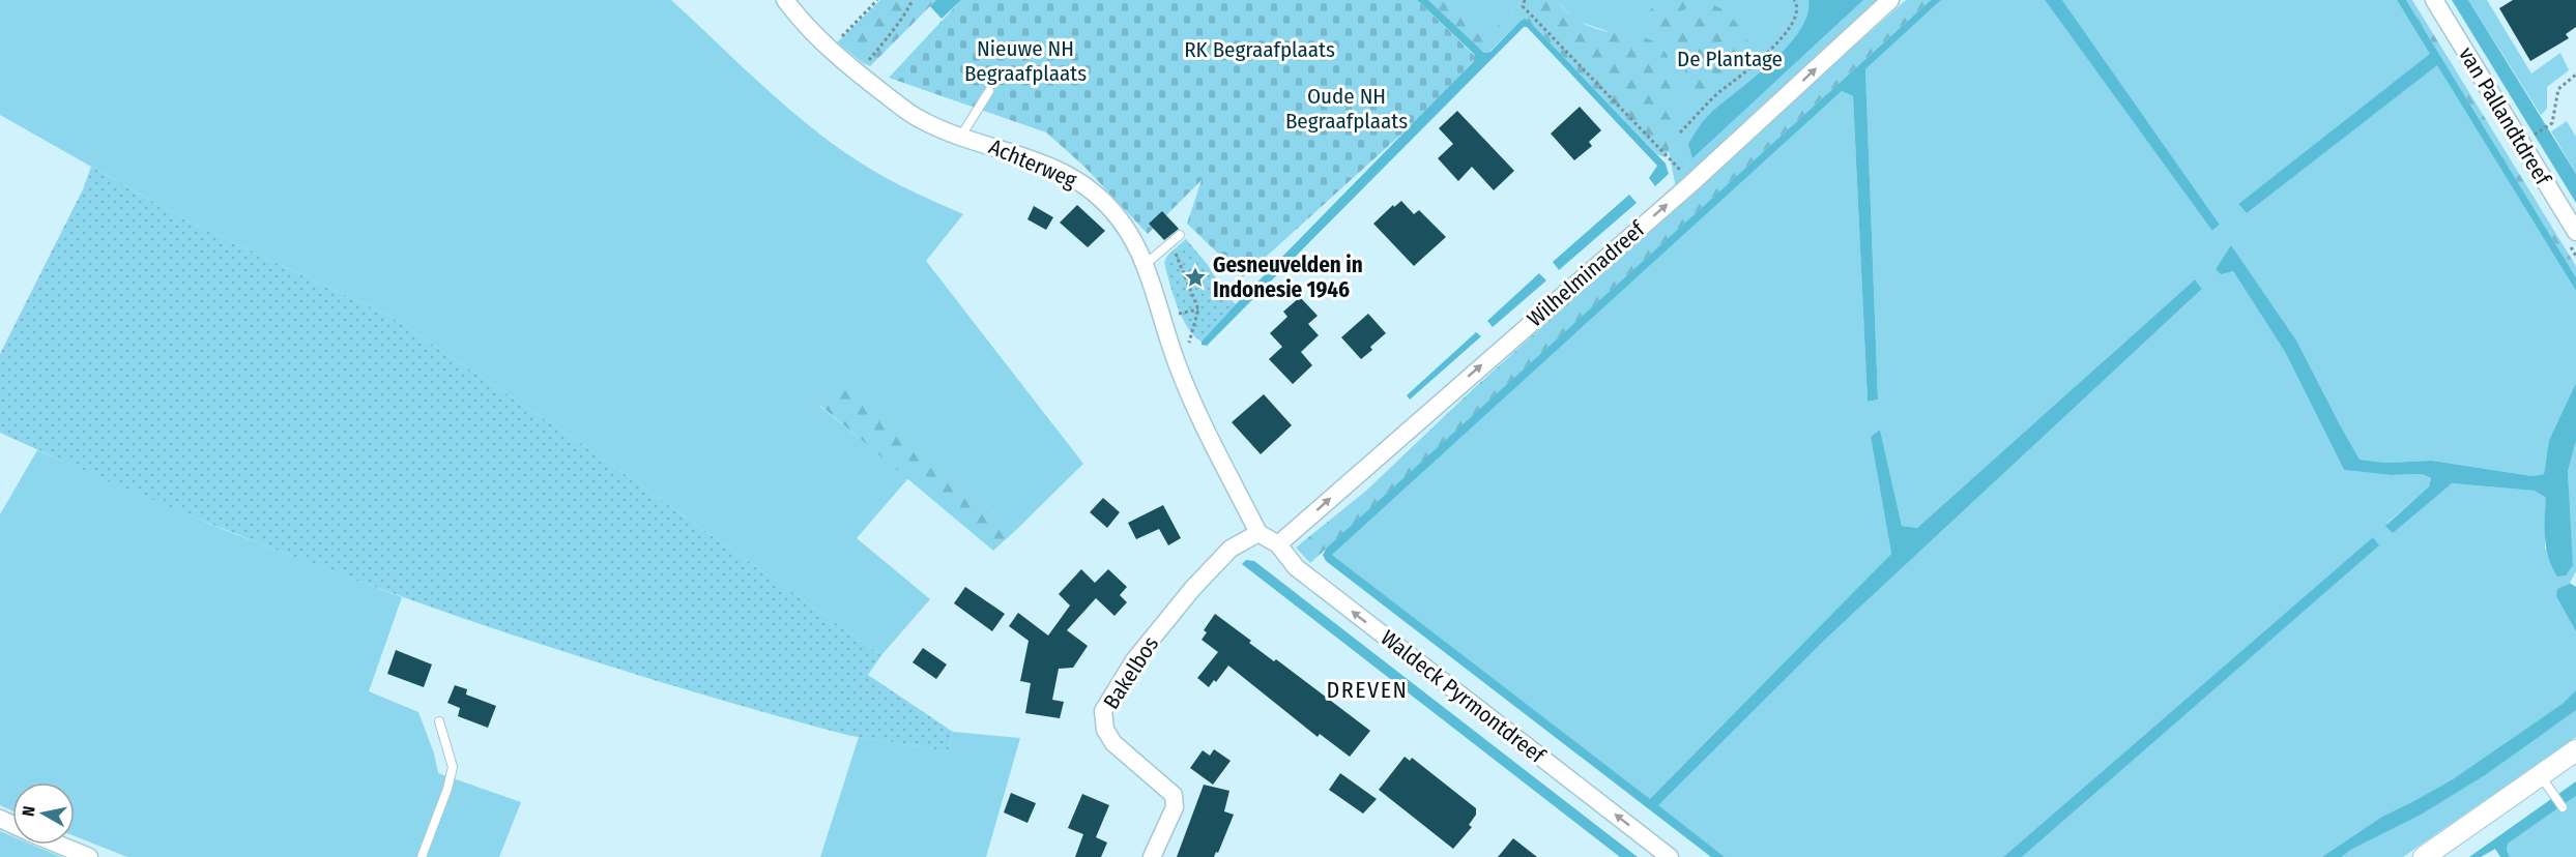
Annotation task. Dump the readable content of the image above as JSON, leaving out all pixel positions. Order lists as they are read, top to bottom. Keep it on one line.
{"streets":{"street":["van Pallandtdreef","Achterweg","Wilhelminadreef","Bakelbos","Waldeck Pyrmontdreef"]},"crossings":[["Achterweg","Bakelbos"],["Achterweg","Waldeck Pyrmontdreef"],["Wilhelminadreef","Waldeck Pyrmontdreef"],["Bakelbos","Waldeck Pyrmontdreef"]],"one_way":["Wilhelminadreef","Waldeck Pyrmontdreef"],"districts":["DREVEN"],"parks":["Nieuwe NH Begraafplaats","RK Begraafplaats","De Plantage","Oude NH Begraafplaats"],"places":{"place":["Gesneuvelden in Indonesie 1946"]},"north":"left"}
